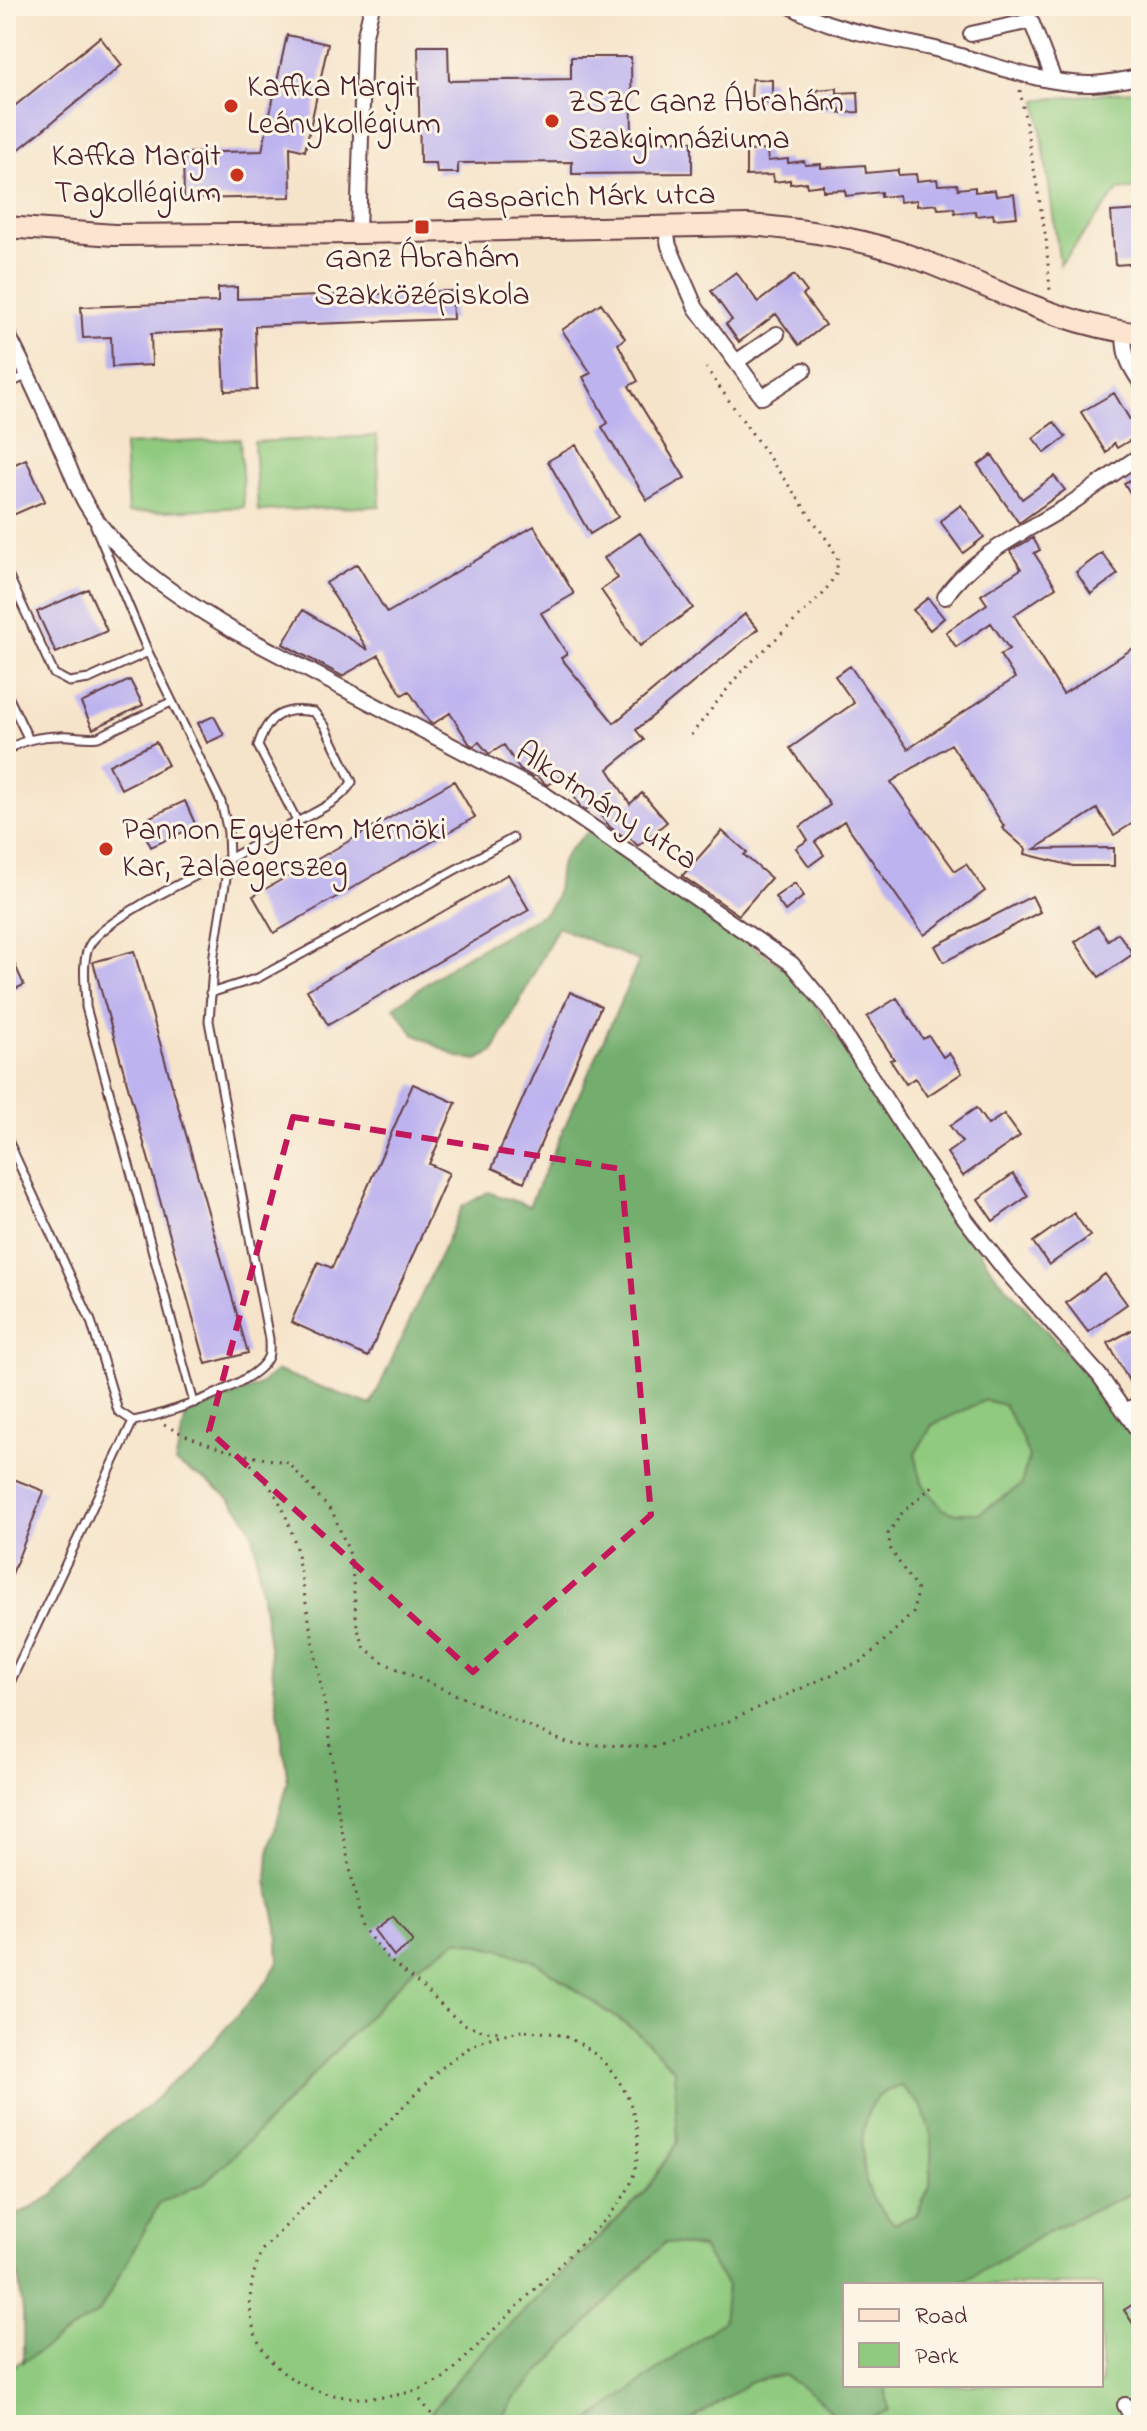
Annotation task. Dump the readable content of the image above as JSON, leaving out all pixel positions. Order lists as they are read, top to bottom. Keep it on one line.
{"streets":{"street":["Gasparich Márk utca","Alkotmány utca"]},"places":{"other":["Kaffka Margit Leánykollégium","ZSZC Ganz Ábrahám Szakgimnáziuma","Kaffka Margit Tagkollégium","Pannon Egyetem Mérnöki Kar, Zalaegerszeg"],"transit":["Ganz Ábrahám Szakközépiskola"]},"legend":["Road","Park"]}
